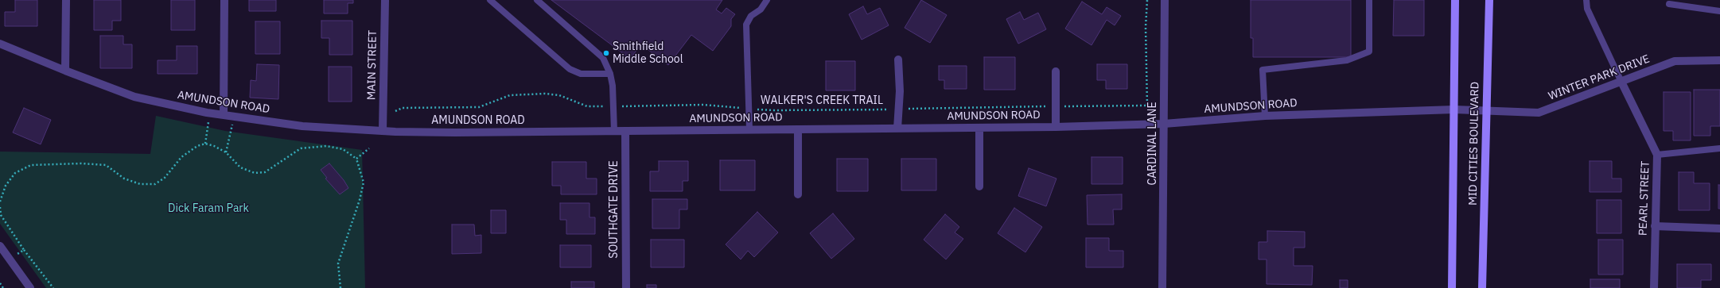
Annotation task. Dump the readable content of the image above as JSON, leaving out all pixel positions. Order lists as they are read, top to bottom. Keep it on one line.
{"streets":{"main road":["MID CITIES BOULEVARD"],"street":["MAIN STREET","WINTER PARK DRIVE","AMUNDSON ROAD","CARDINAL LANE","PEARL STREET","SOUTHGATE DRIVE"],"path":["WALKER'S CREEK TRAIL"]},"crossings":[["MAIN STREET","AMUNDSON ROAD"],["WINTER PARK DRIVE","AMUNDSON ROAD"],["WINTER PARK DRIVE","MID CITIES BOULEVARD"],["WINTER PARK DRIVE","PEARL STREET"],["AMUNDSON ROAD","CARDINAL LANE"],["AMUNDSON ROAD","MID CITIES BOULEVARD"],["AMUNDSON ROAD","SOUTHGATE DRIVE"]],"parks":["Dick Faram Park"],"places":["Smithfield Middle School"]}
